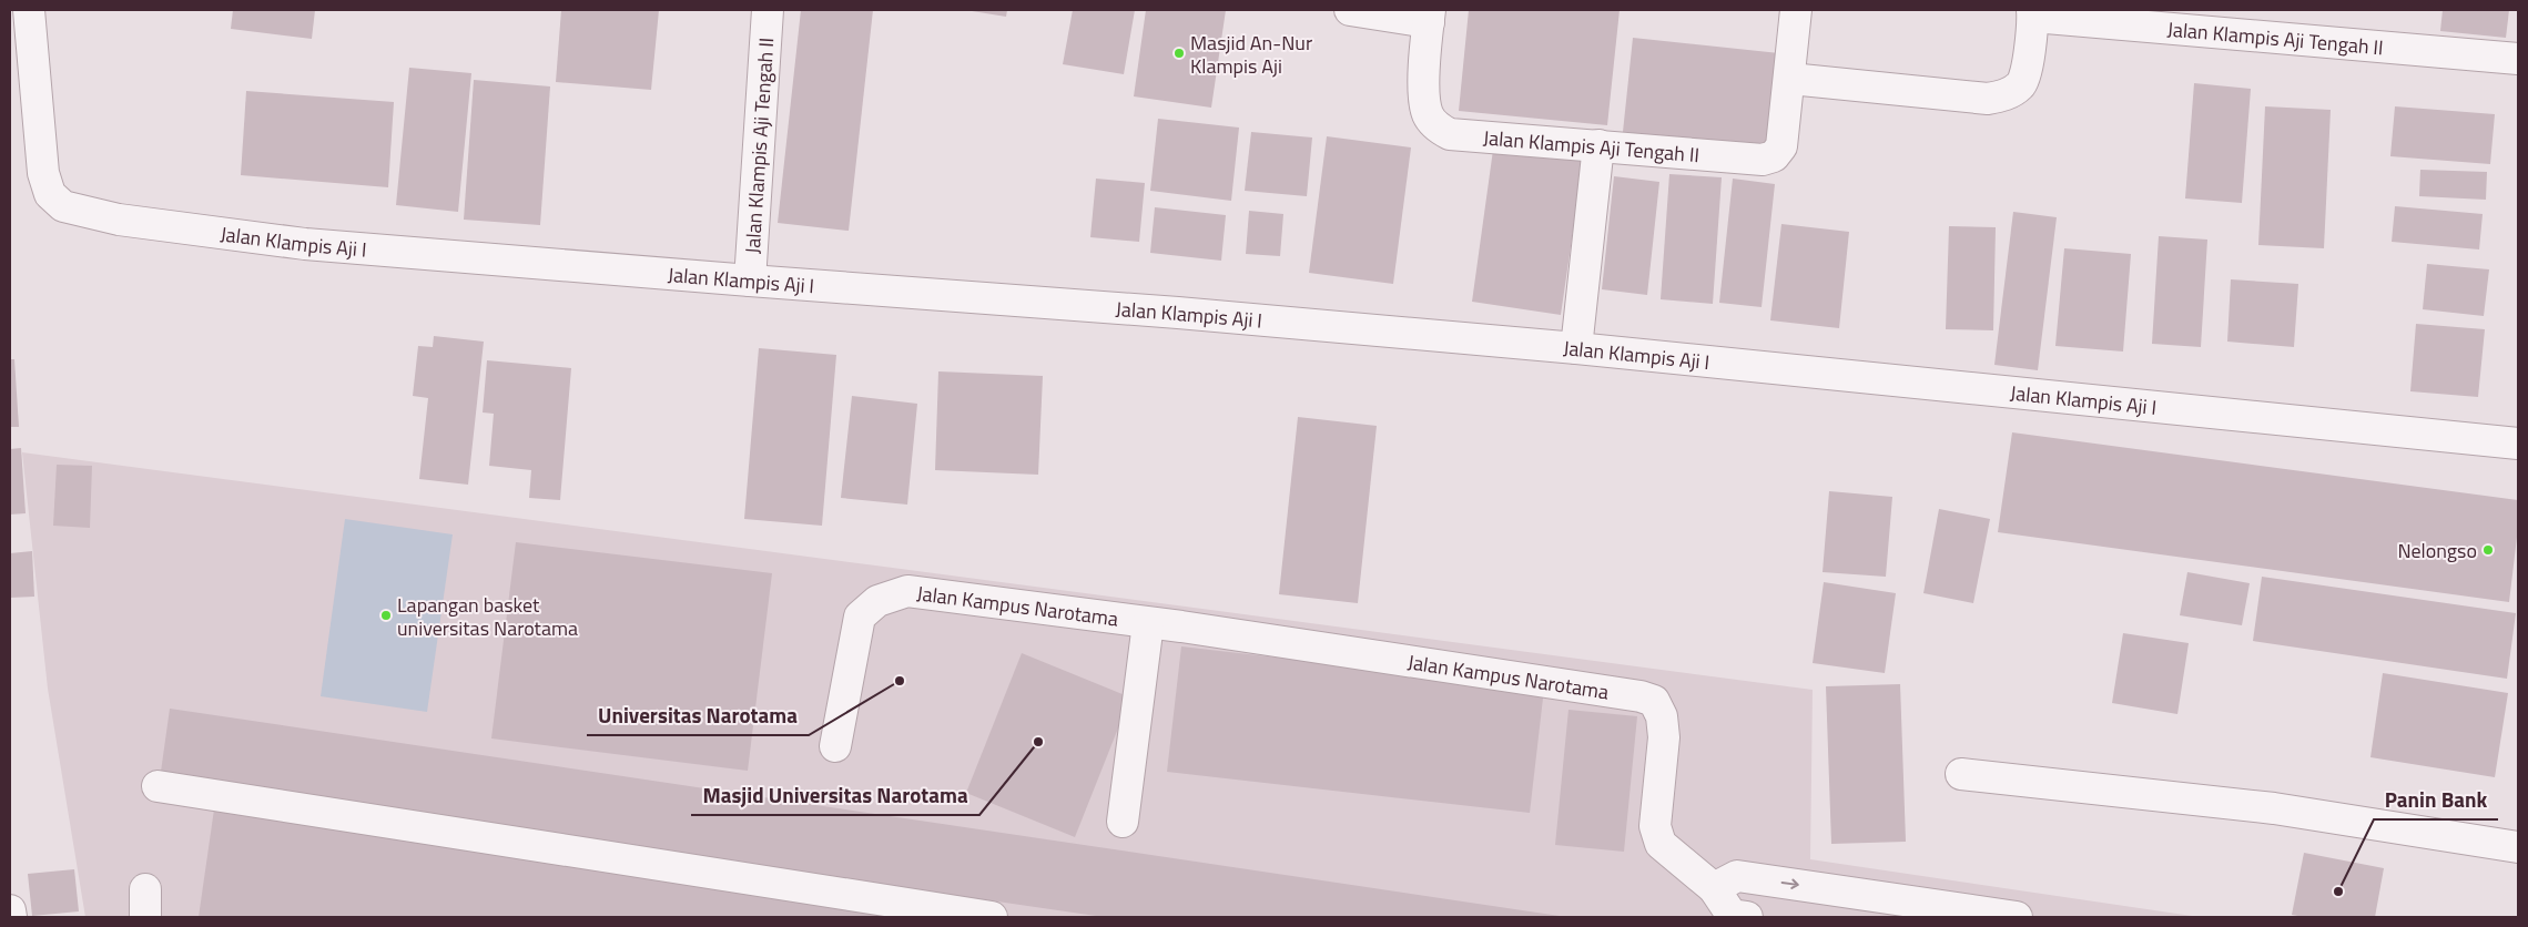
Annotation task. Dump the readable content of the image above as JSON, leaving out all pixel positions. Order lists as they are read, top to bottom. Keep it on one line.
{"streets":{"street":["Jalan Klampis Aji Tengah II","Jalan Klampis Aji I","Jalan Kampus Narotama"]},"crossings":[["Jalan Klampis Aji Tengah II","Jalan Klampis Aji I"]],"places":["Masjid An-Nur Klampis Aji","Nelongso","Lapangan basket universitas Narotama","Universitas Narotama","Masjid Universitas Narotama","Panin Bank"]}
